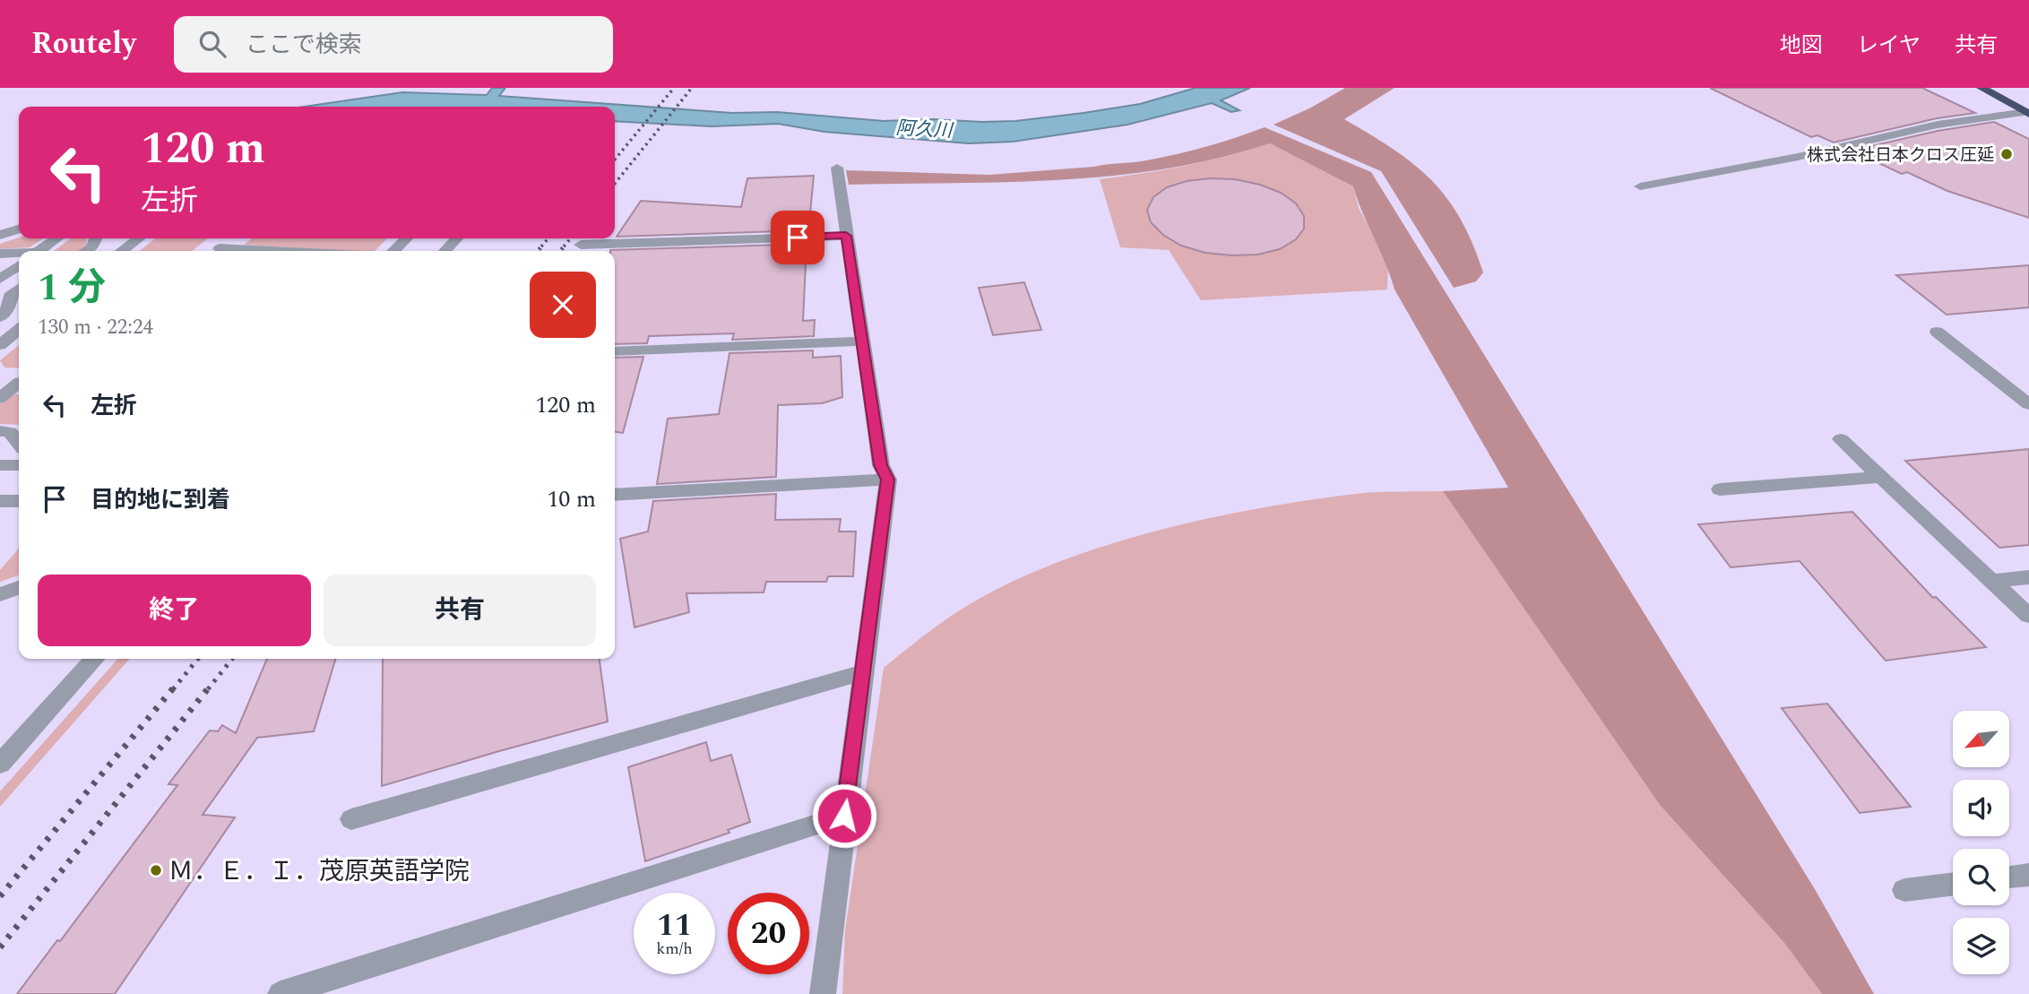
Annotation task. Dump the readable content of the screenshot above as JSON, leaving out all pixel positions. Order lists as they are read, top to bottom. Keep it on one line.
{"water":["阿久川"],"places":["株式会社日本クロス圧延","Ｍ．Ｅ．Ｉ．茂原英語学院"],"north":"bottom left","page":{"header":"Routely","search":"ここで検索","nav":["地図","レイヤ","共有"],"turn":["120 m","左折"],"heading":["1 分","130 m · 22:24"],"list":[{"name":"左折","value":"120 m"},{"name":"目的地に到着","value":"10 m"}],"buttons":["終了","共有"],"speed":"11 km/h","limit":"20"}}
